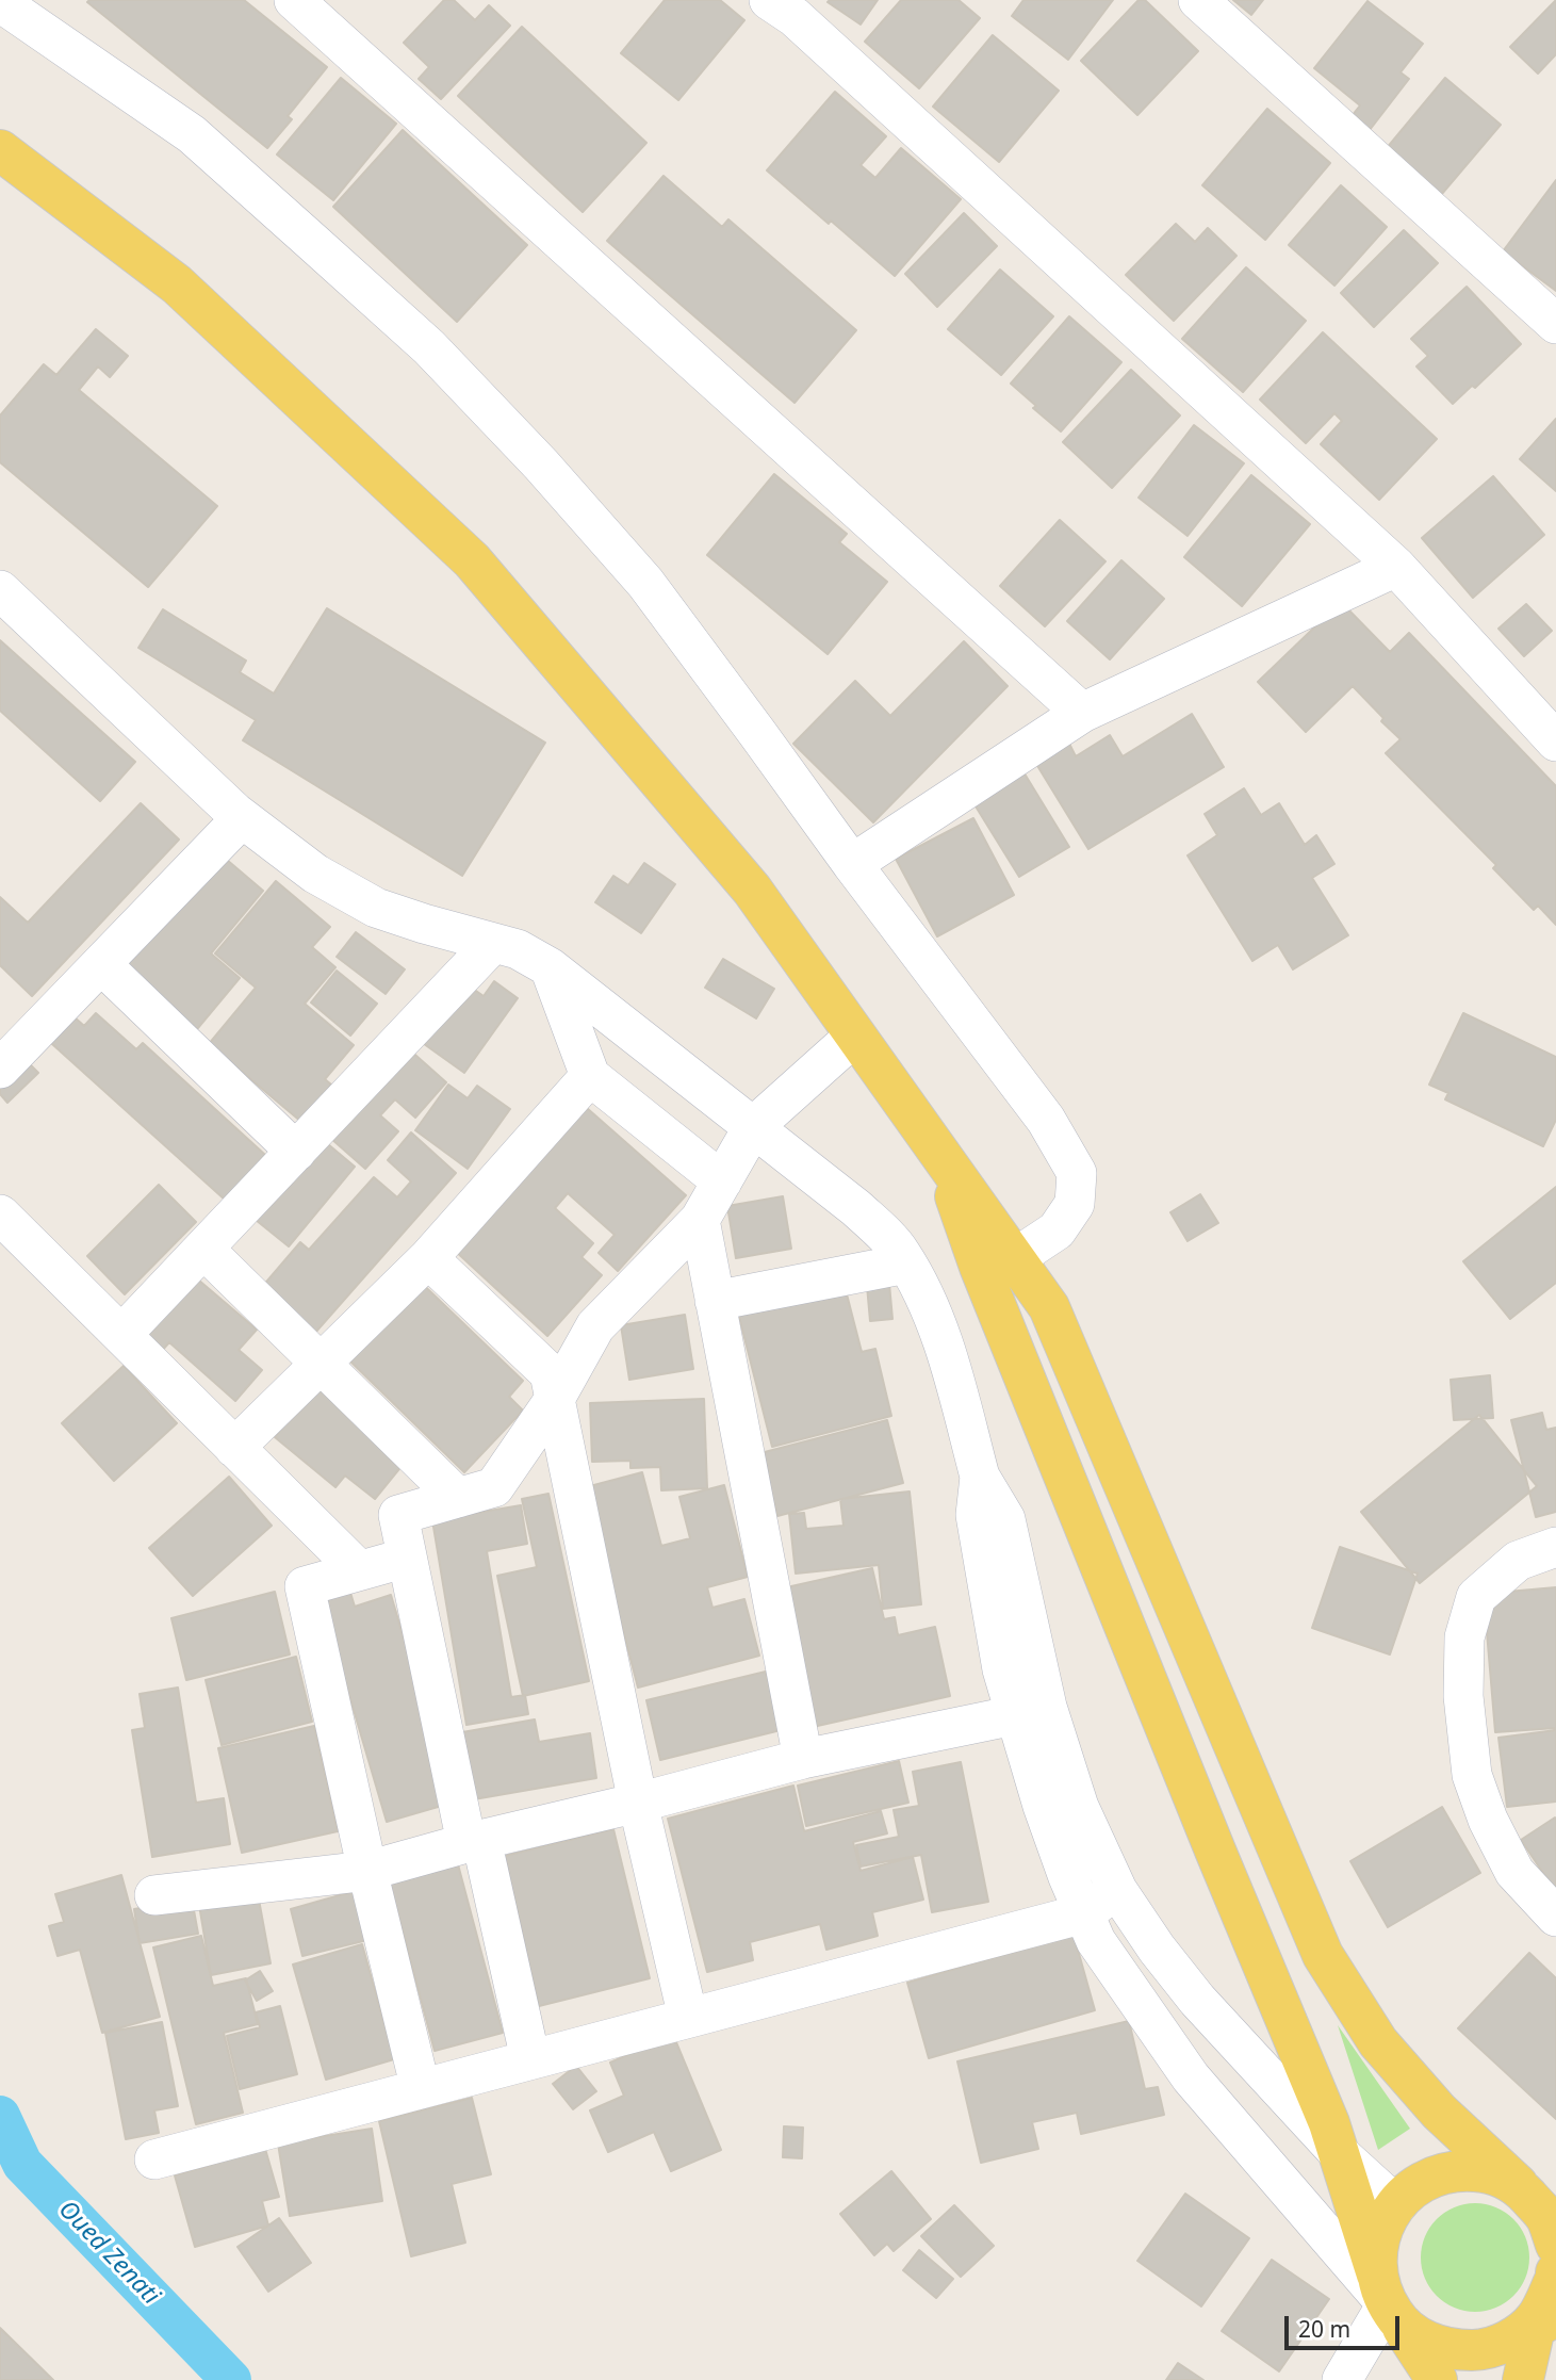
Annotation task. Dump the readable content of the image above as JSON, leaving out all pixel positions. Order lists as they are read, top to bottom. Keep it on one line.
{"water":["Oued Zenati"],"scale_bar":"20 m"}
